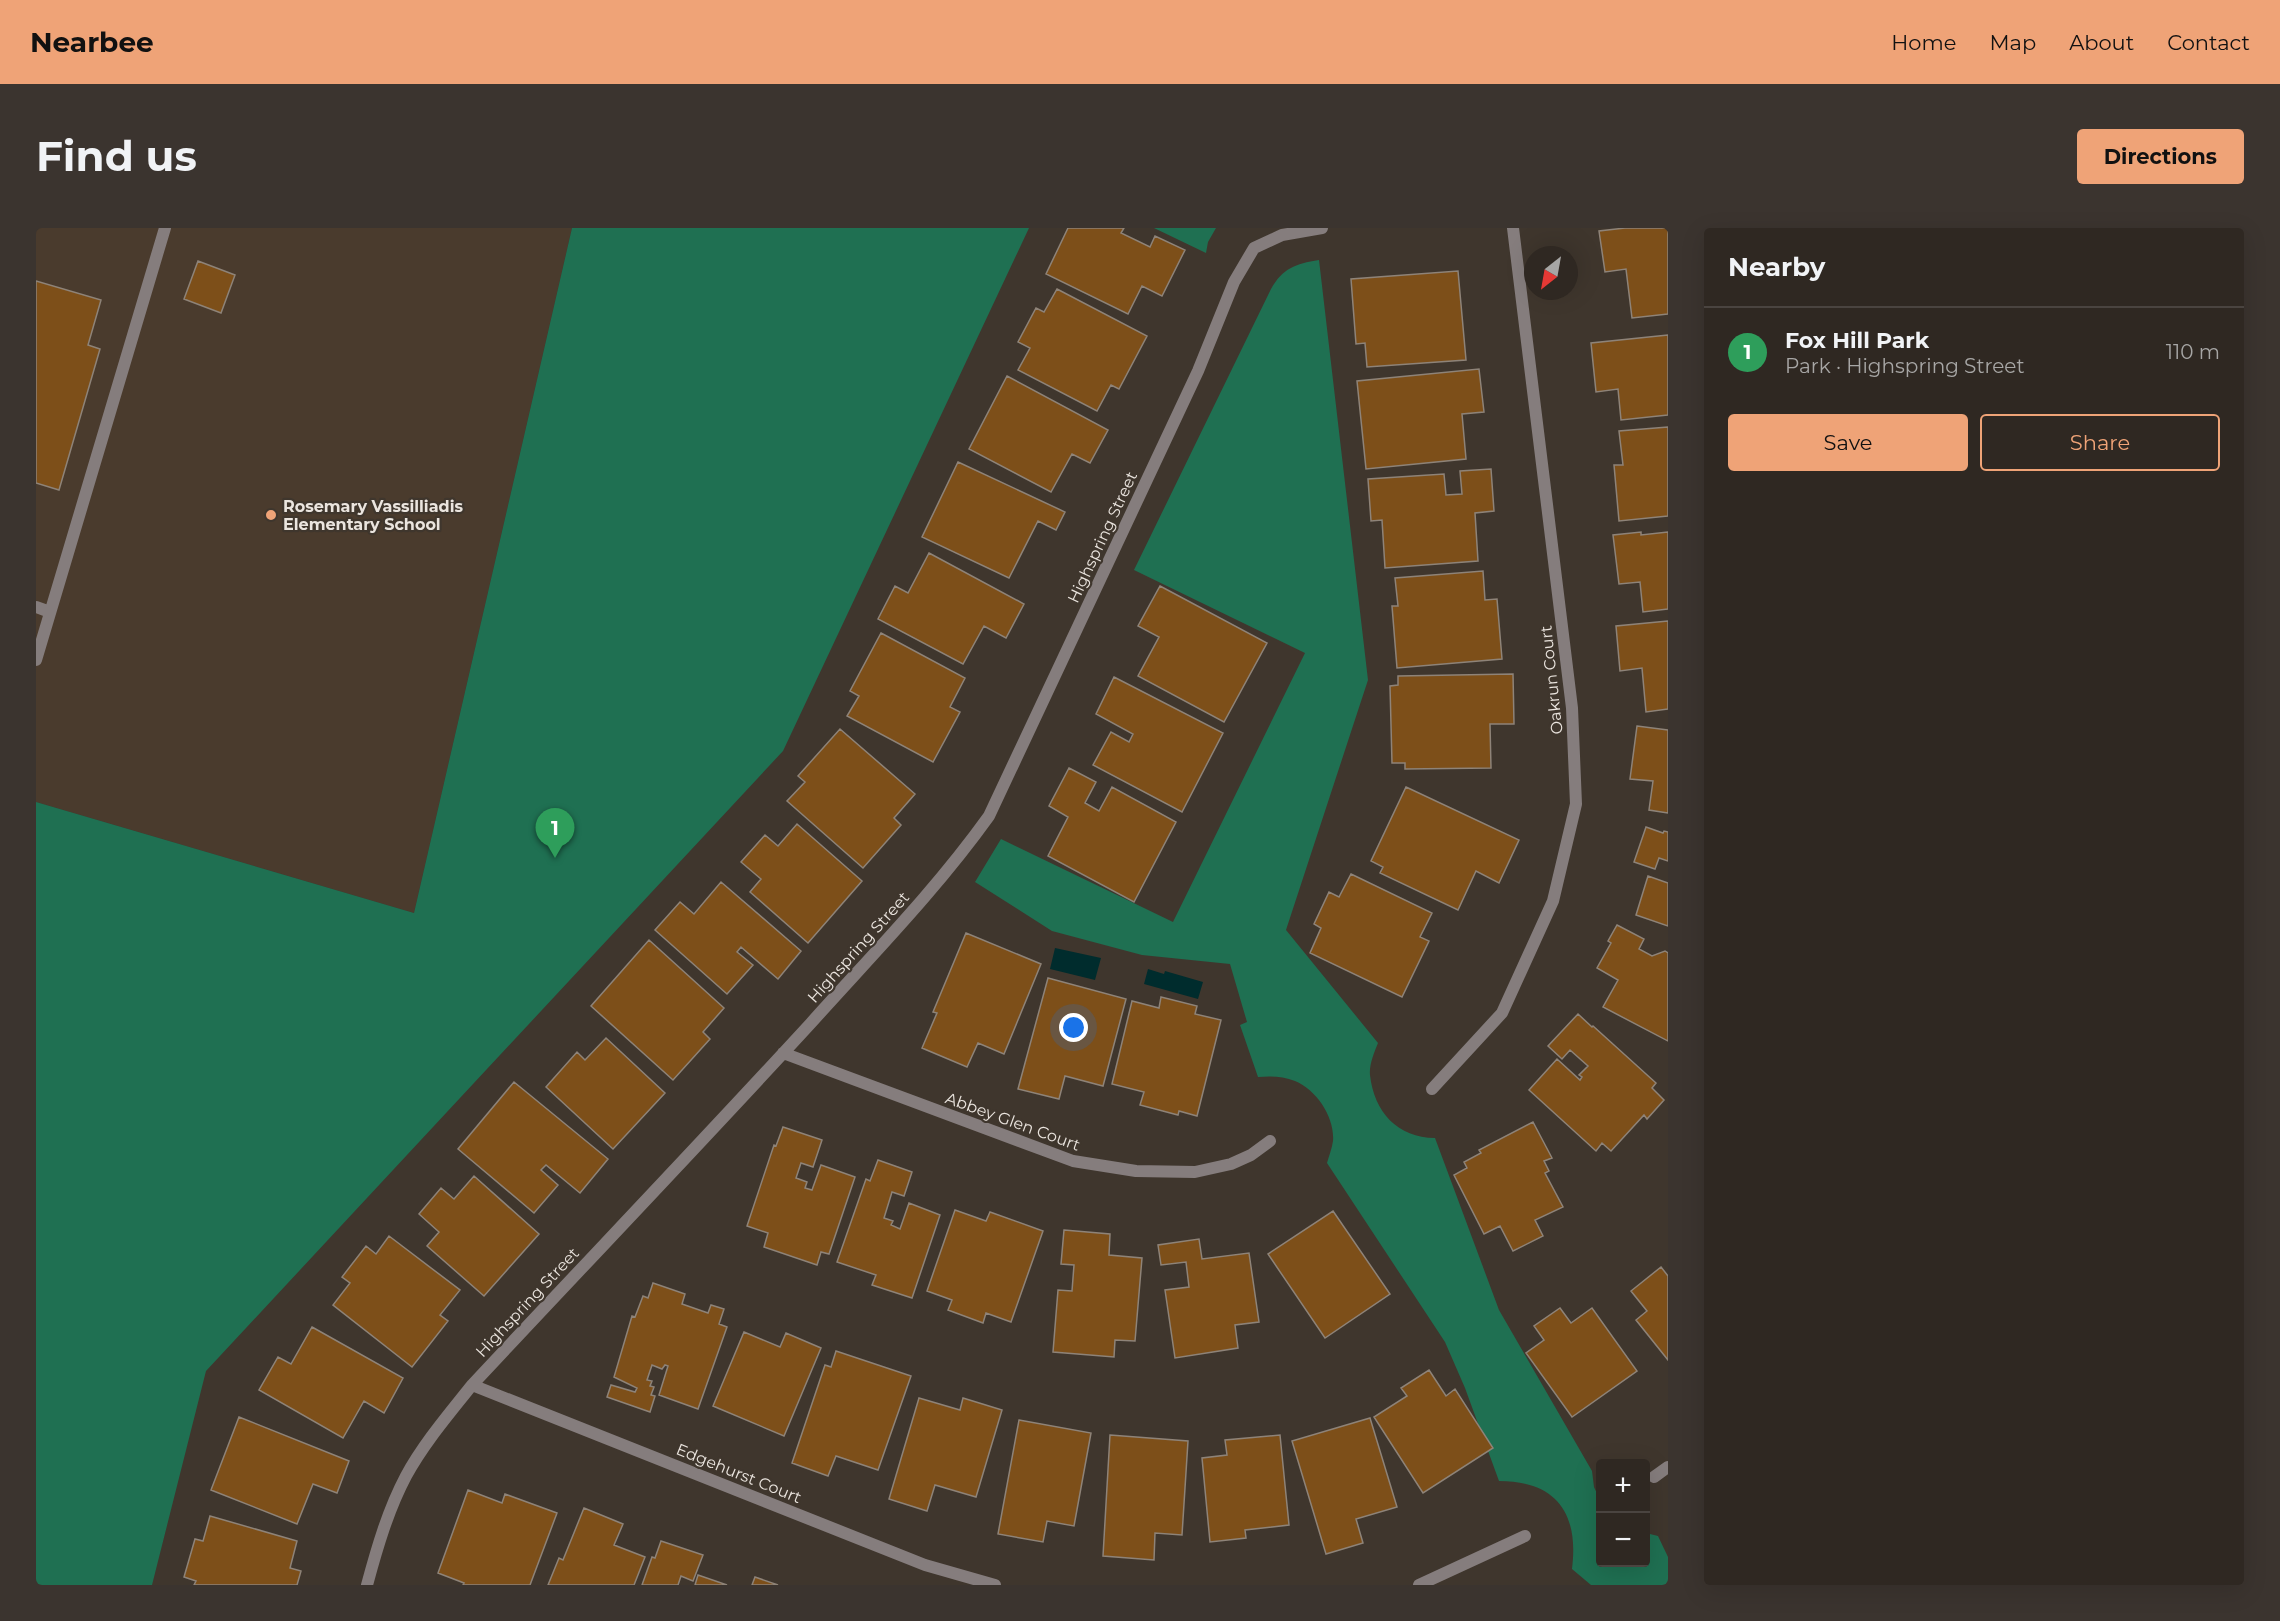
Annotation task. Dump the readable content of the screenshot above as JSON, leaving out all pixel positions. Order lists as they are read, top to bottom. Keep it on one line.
{"streets":{"street":["Highspring Street","Oakrun Court","Abbey Glen Court","Edgehurst Court"]},"crossings":[["Highspring Street","Abbey Glen Court"],["Highspring Street","Edgehurst Court"]],"places":["Rosemary Vassilliadis Elementary School"],"north":"bottom left","page":{"header":"Nearbee","nav":["Home","Map","About","Contact"],"buttons":["Directions",["Save","Share"]],"title":"Find us","heading":"Nearby","list":[{"mark":"1","name":"Fox Hill Park","note":"Park · Highspring Street","value":"110 m"}],"pins":"1","map_buttons":["+","−"]}}
